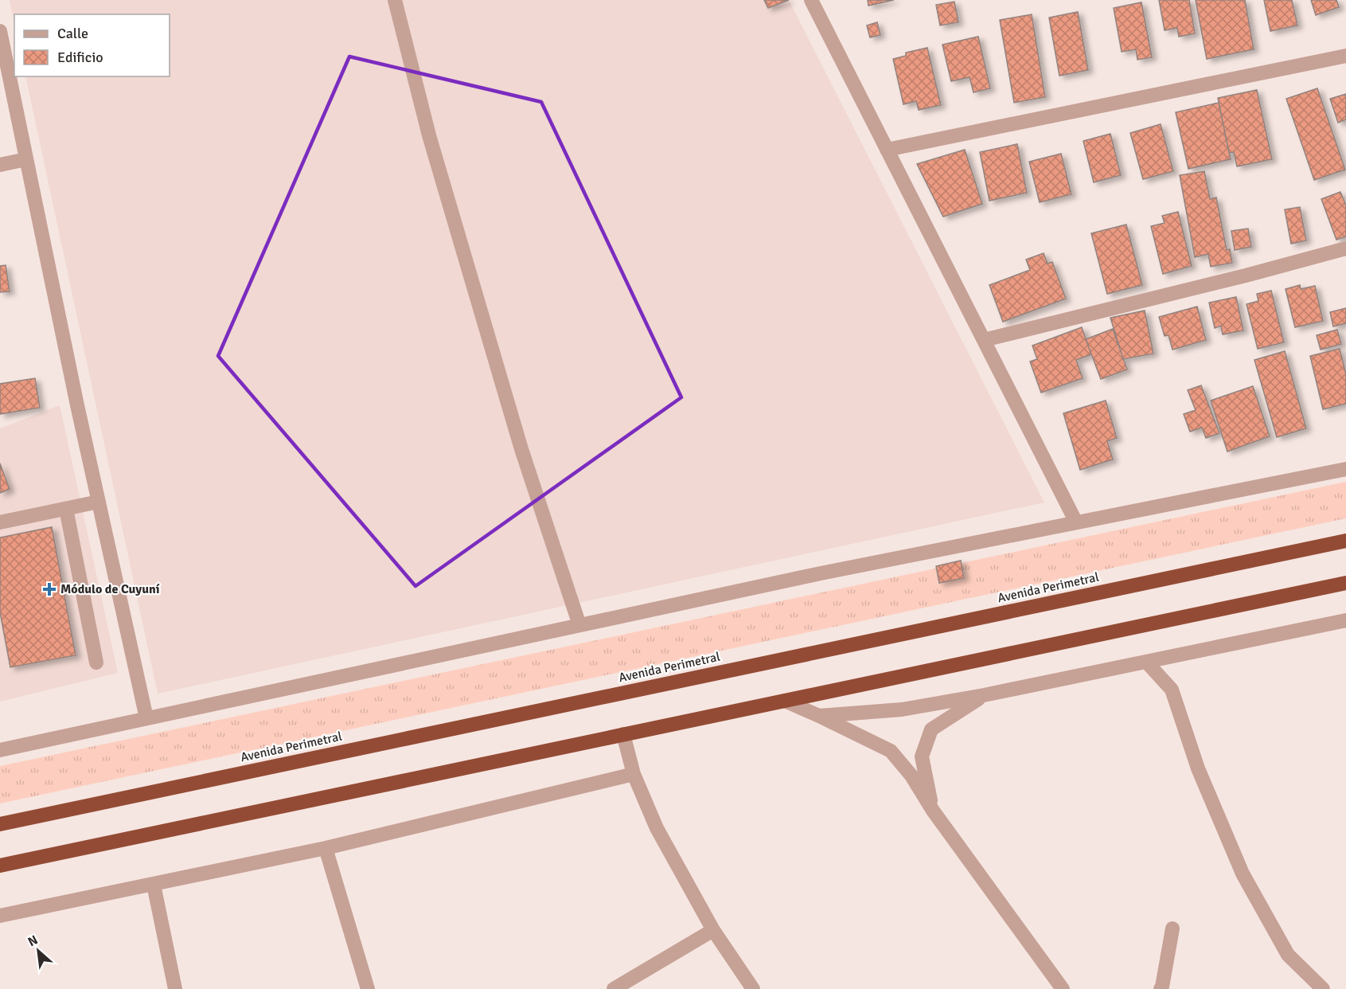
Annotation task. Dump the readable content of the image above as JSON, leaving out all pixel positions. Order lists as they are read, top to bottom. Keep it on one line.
{"streets":{"highway":["Avenida Perimetral"]},"places":{"health":["Módulo de Cuyuní"]},"legend":["Calle","Edificio"],"north":"top left"}
